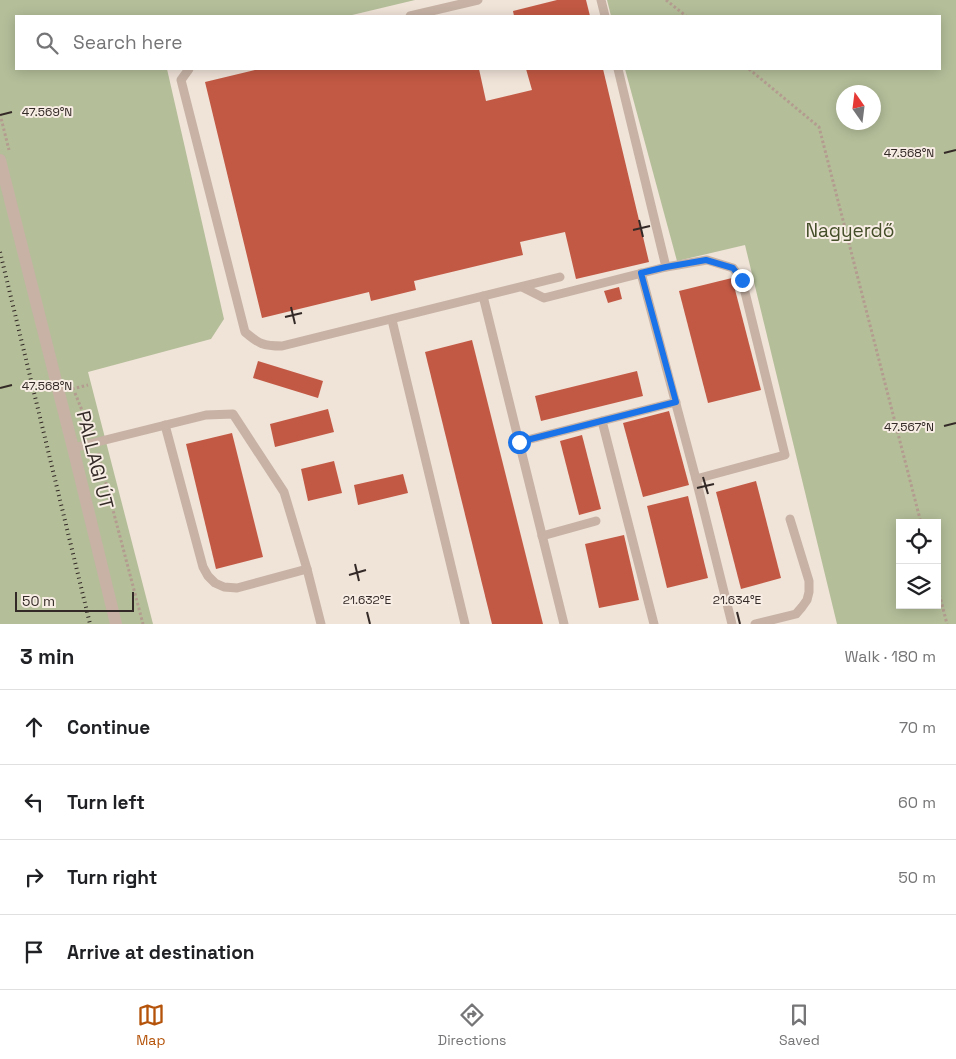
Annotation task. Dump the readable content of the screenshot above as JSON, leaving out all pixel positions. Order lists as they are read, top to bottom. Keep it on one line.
{"streets":{"street":["PALLAGI ÚT"]},"parks":["Nagyerdő"],"scale_bar":"50 m","north":"top","page":{"search":"Search here","scale":"50 m","heading":["3 min","Walk · 180 m"],"list":[["Continue","70 m"],["Turn left","60 m"],["Turn right","50 m"],"Arrive at destination"],"nav":["Map","Directions","Saved"]},"coordinates":["47.569°N","47.568°N","47.567°N","21.632°E","21.634°E"]}
